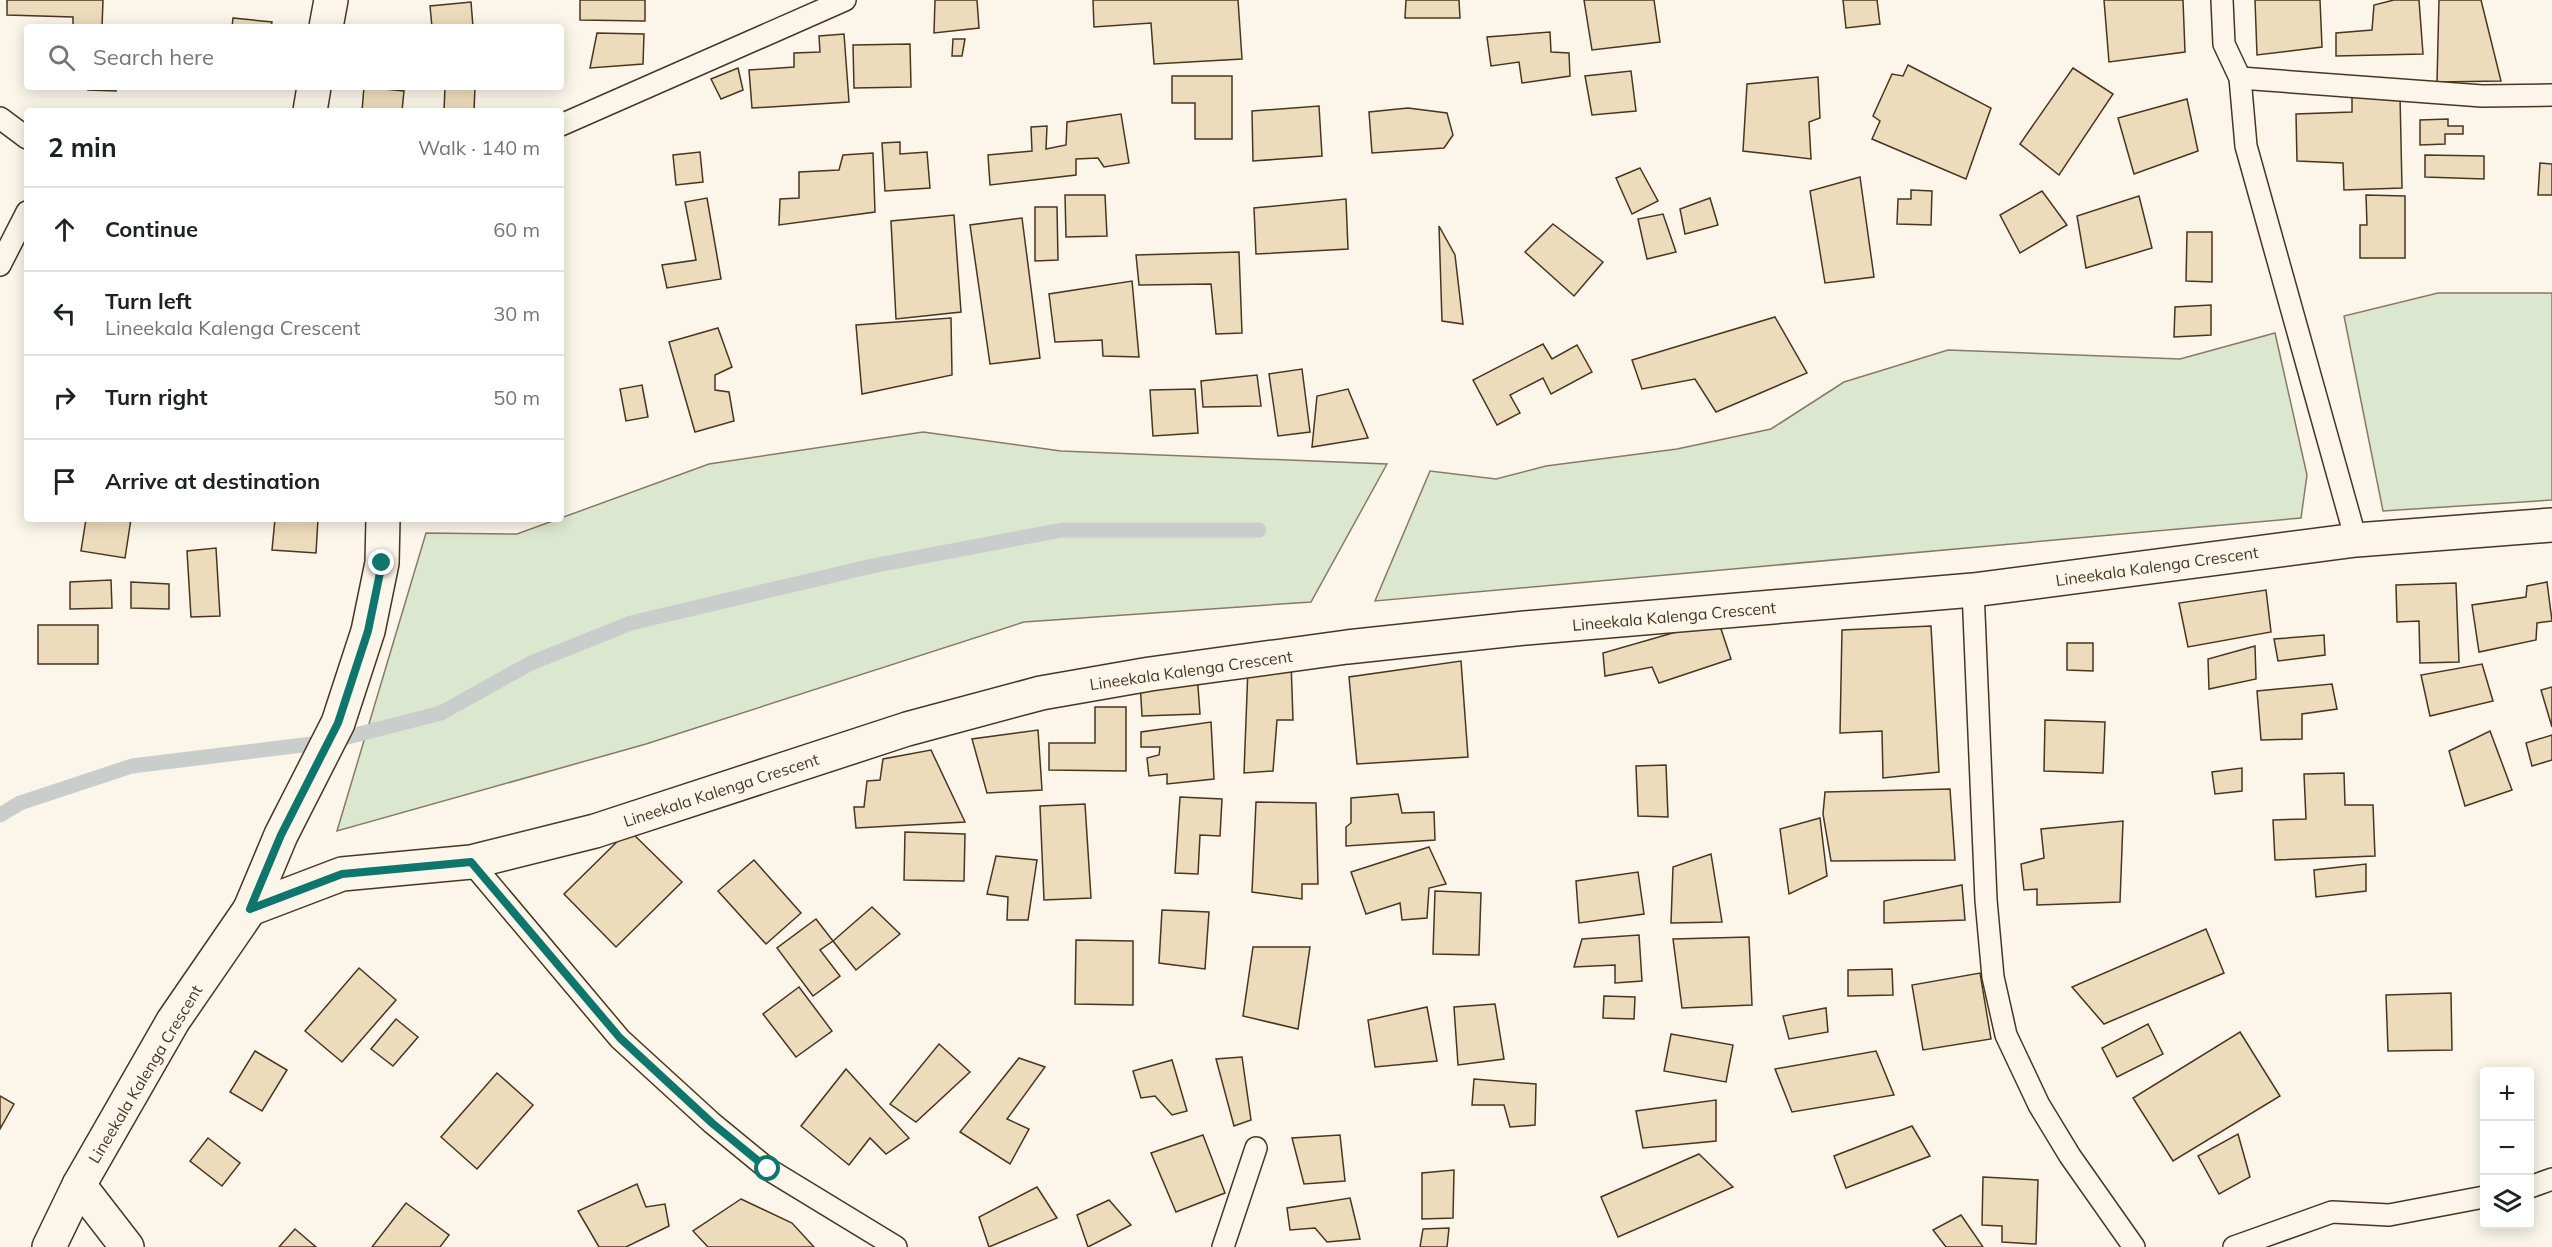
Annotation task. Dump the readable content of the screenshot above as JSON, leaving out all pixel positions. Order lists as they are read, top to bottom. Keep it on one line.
{"streets":{"street":["Lineekala Kalenga Crescent"]},"page":{"search":"Search here","heading":["2 min","Walk · 140 m"],"list":[["Continue","60 m"],["Turn left","Lineekala Kalenga Crescent","30 m"],["Turn right","50 m"],"Arrive at destination"],"map_buttons":["+","−"]}}
